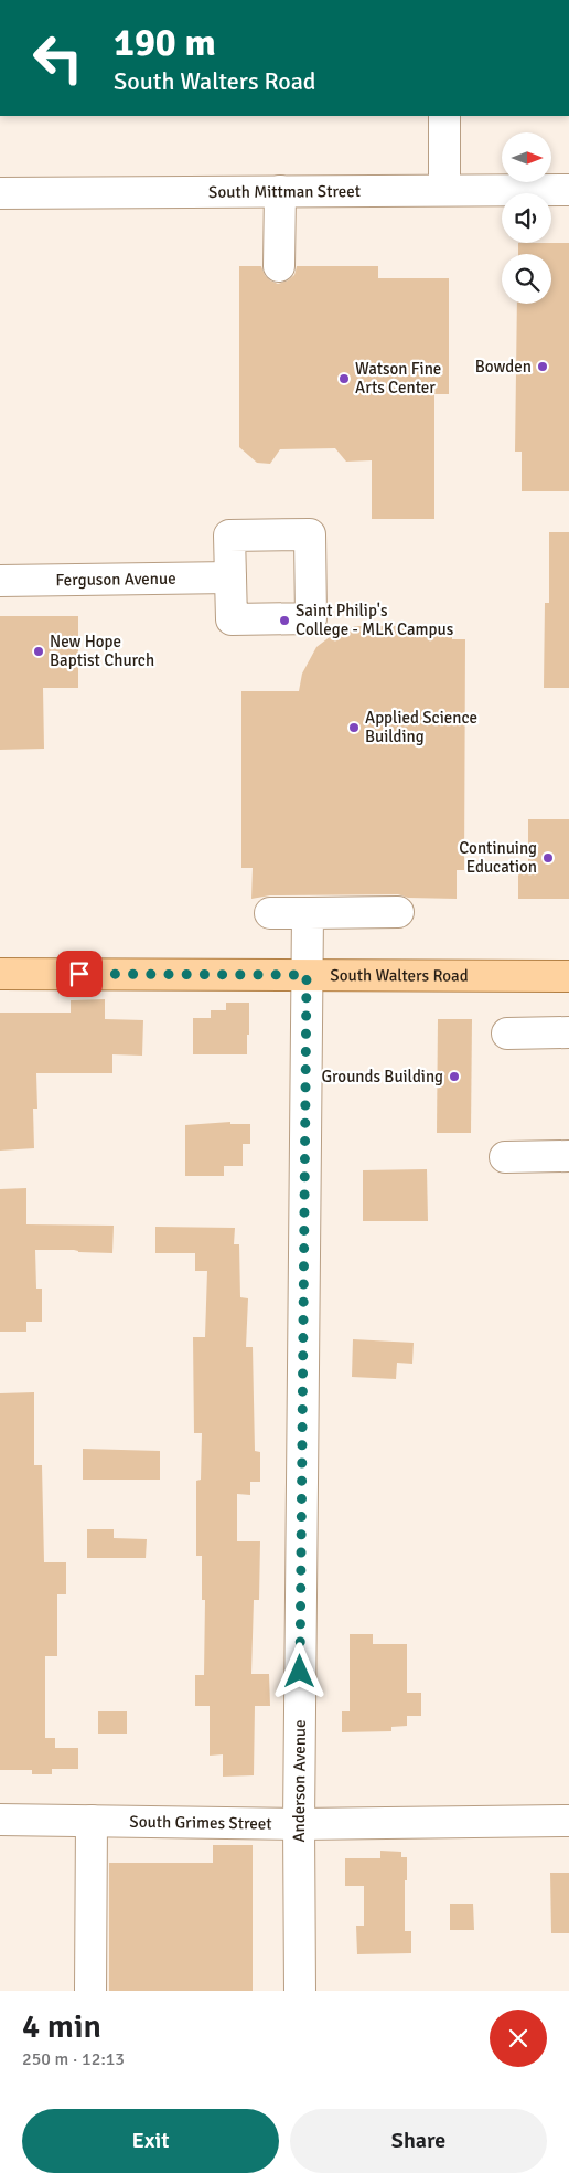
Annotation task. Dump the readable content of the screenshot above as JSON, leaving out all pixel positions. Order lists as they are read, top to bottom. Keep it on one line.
{"streets":{"main road":["South Walters Road"],"street":["South Mittman Street","Ferguson Avenue","Anderson Avenue","South Grimes Street"]},"crossings":[["South Walters Road","Anderson Avenue"],["Anderson Avenue","South Grimes Street"]],"places":["Bowden","Watson Fine Arts Center","Saint Philip's College - MLK Campus","New Hope Baptist Church","Applied Science Building","Continuing Education","Grounds Building"],"north":"right","page":{"turn":["190 m","South Walters Road"],"heading":["4 min","250 m · 12:13"],"buttons":["Exit","Share"]}}
